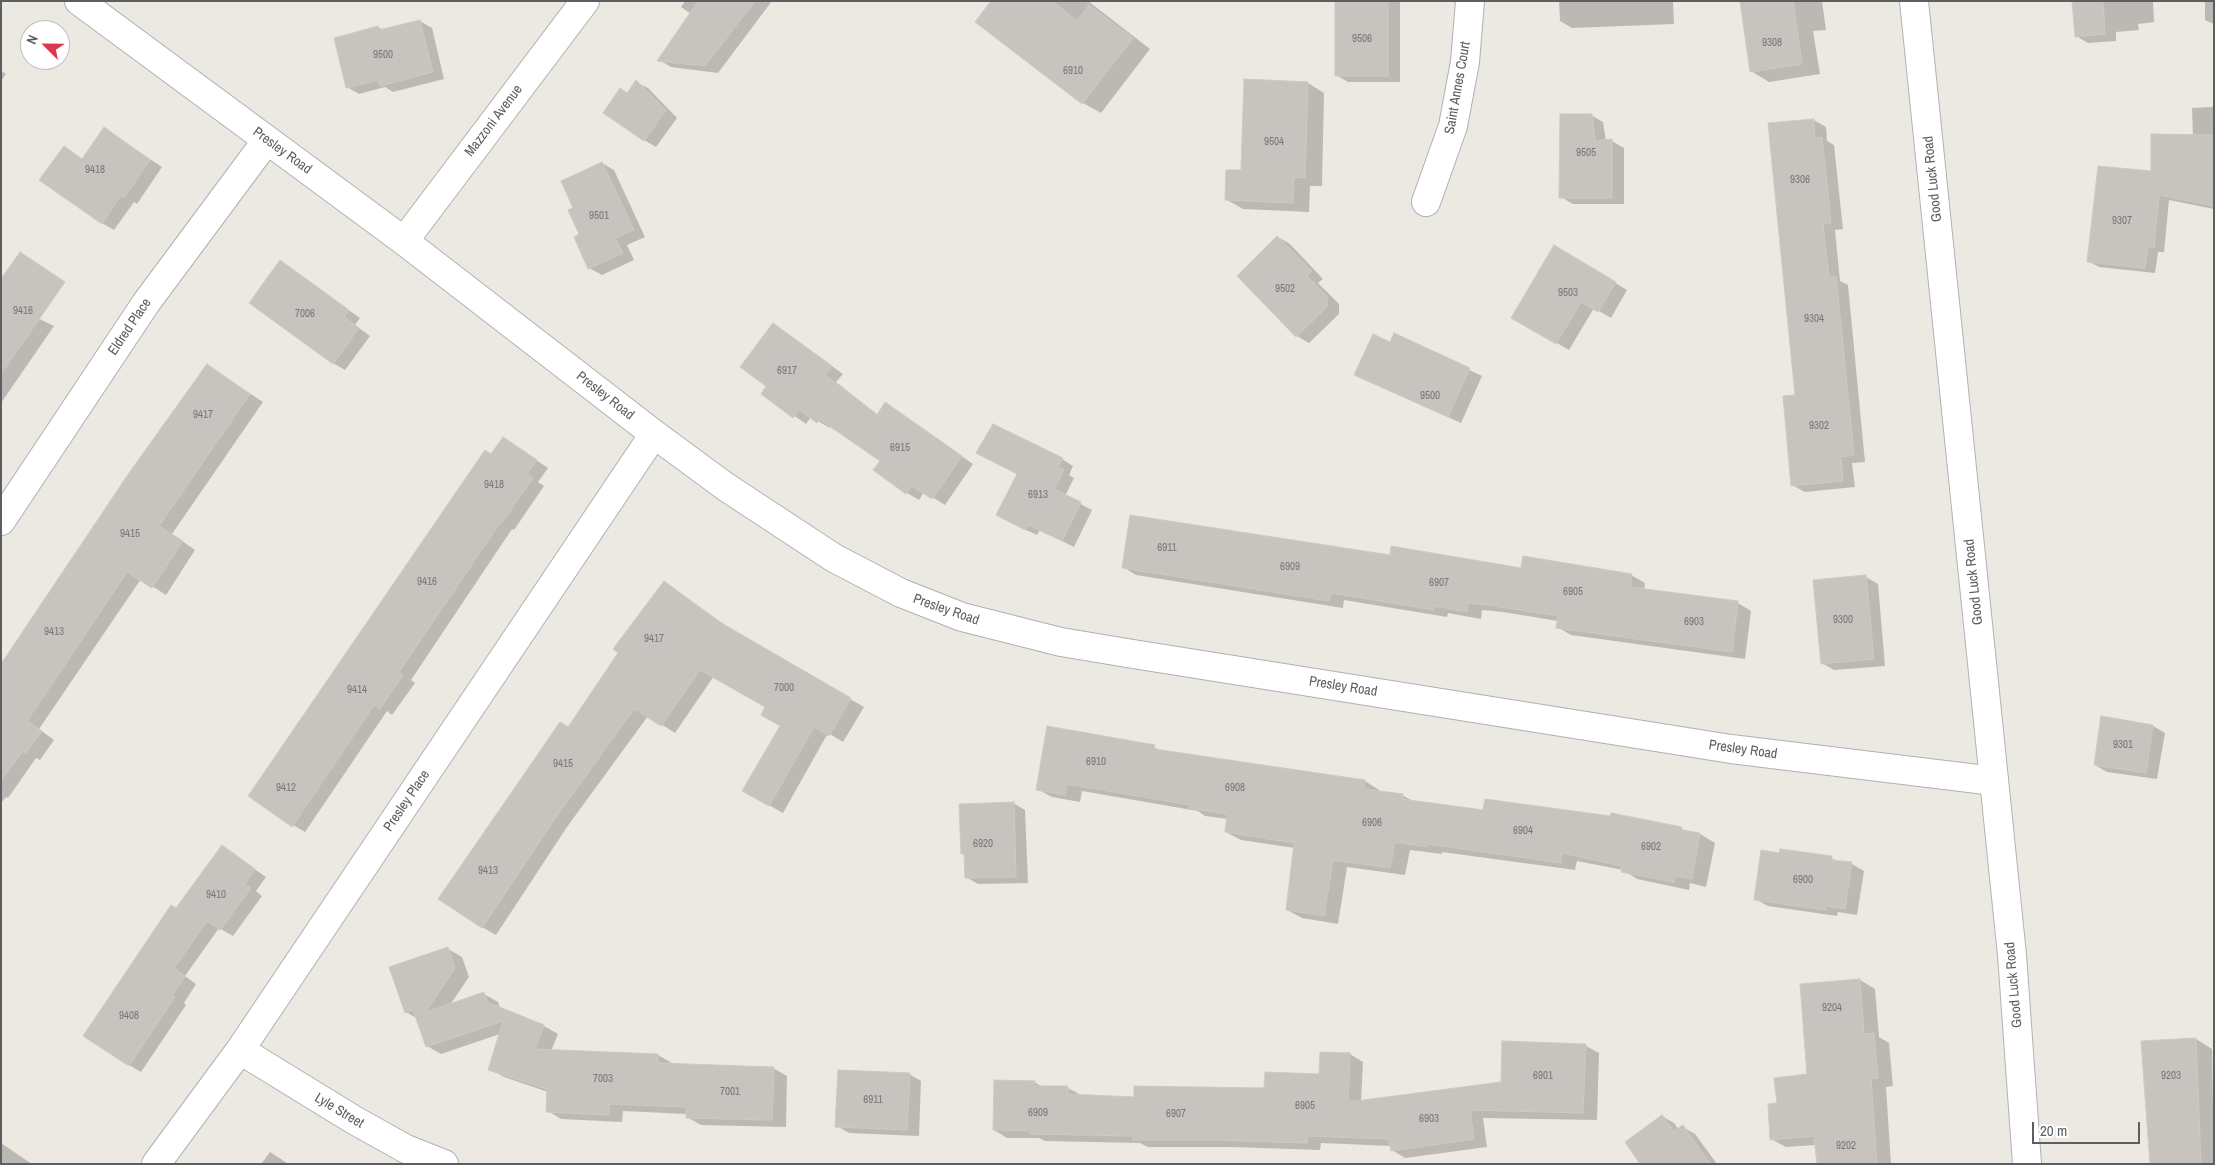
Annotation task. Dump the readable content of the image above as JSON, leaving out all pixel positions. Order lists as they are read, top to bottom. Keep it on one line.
{"streets":{"street":["Saint Annes Court","Mazzoni Avenue","Presley Road","Good Luck Road","Eldred Place","Presley Place","Lyle Street"]},"crossings":[["Mazzoni Avenue","Presley Road"],["Presley Road","Good Luck Road"],["Presley Road","Eldred Place"],["Presley Road","Presley Place"],["Presley Place","Lyle Street"]],"house_numbers":["9506","9308","9500","6910","9504","9505","9418","9306","9501","9307","9502","9503","9416","7006","9304","6917","9500","9417","9302","6915","9418","6913","9415","6911","6909","9416","6907","6905","9300","6903","9413","9417","7000","9414","9301","6910","9415","9412","6908","6906","6904","6920","6902","9413","6900","9410","9204","9408","6901","9203","7003","7001","6911","6905","6909","6907","6903","9202"],"scale_bar":"20 m","north":"top left"}
